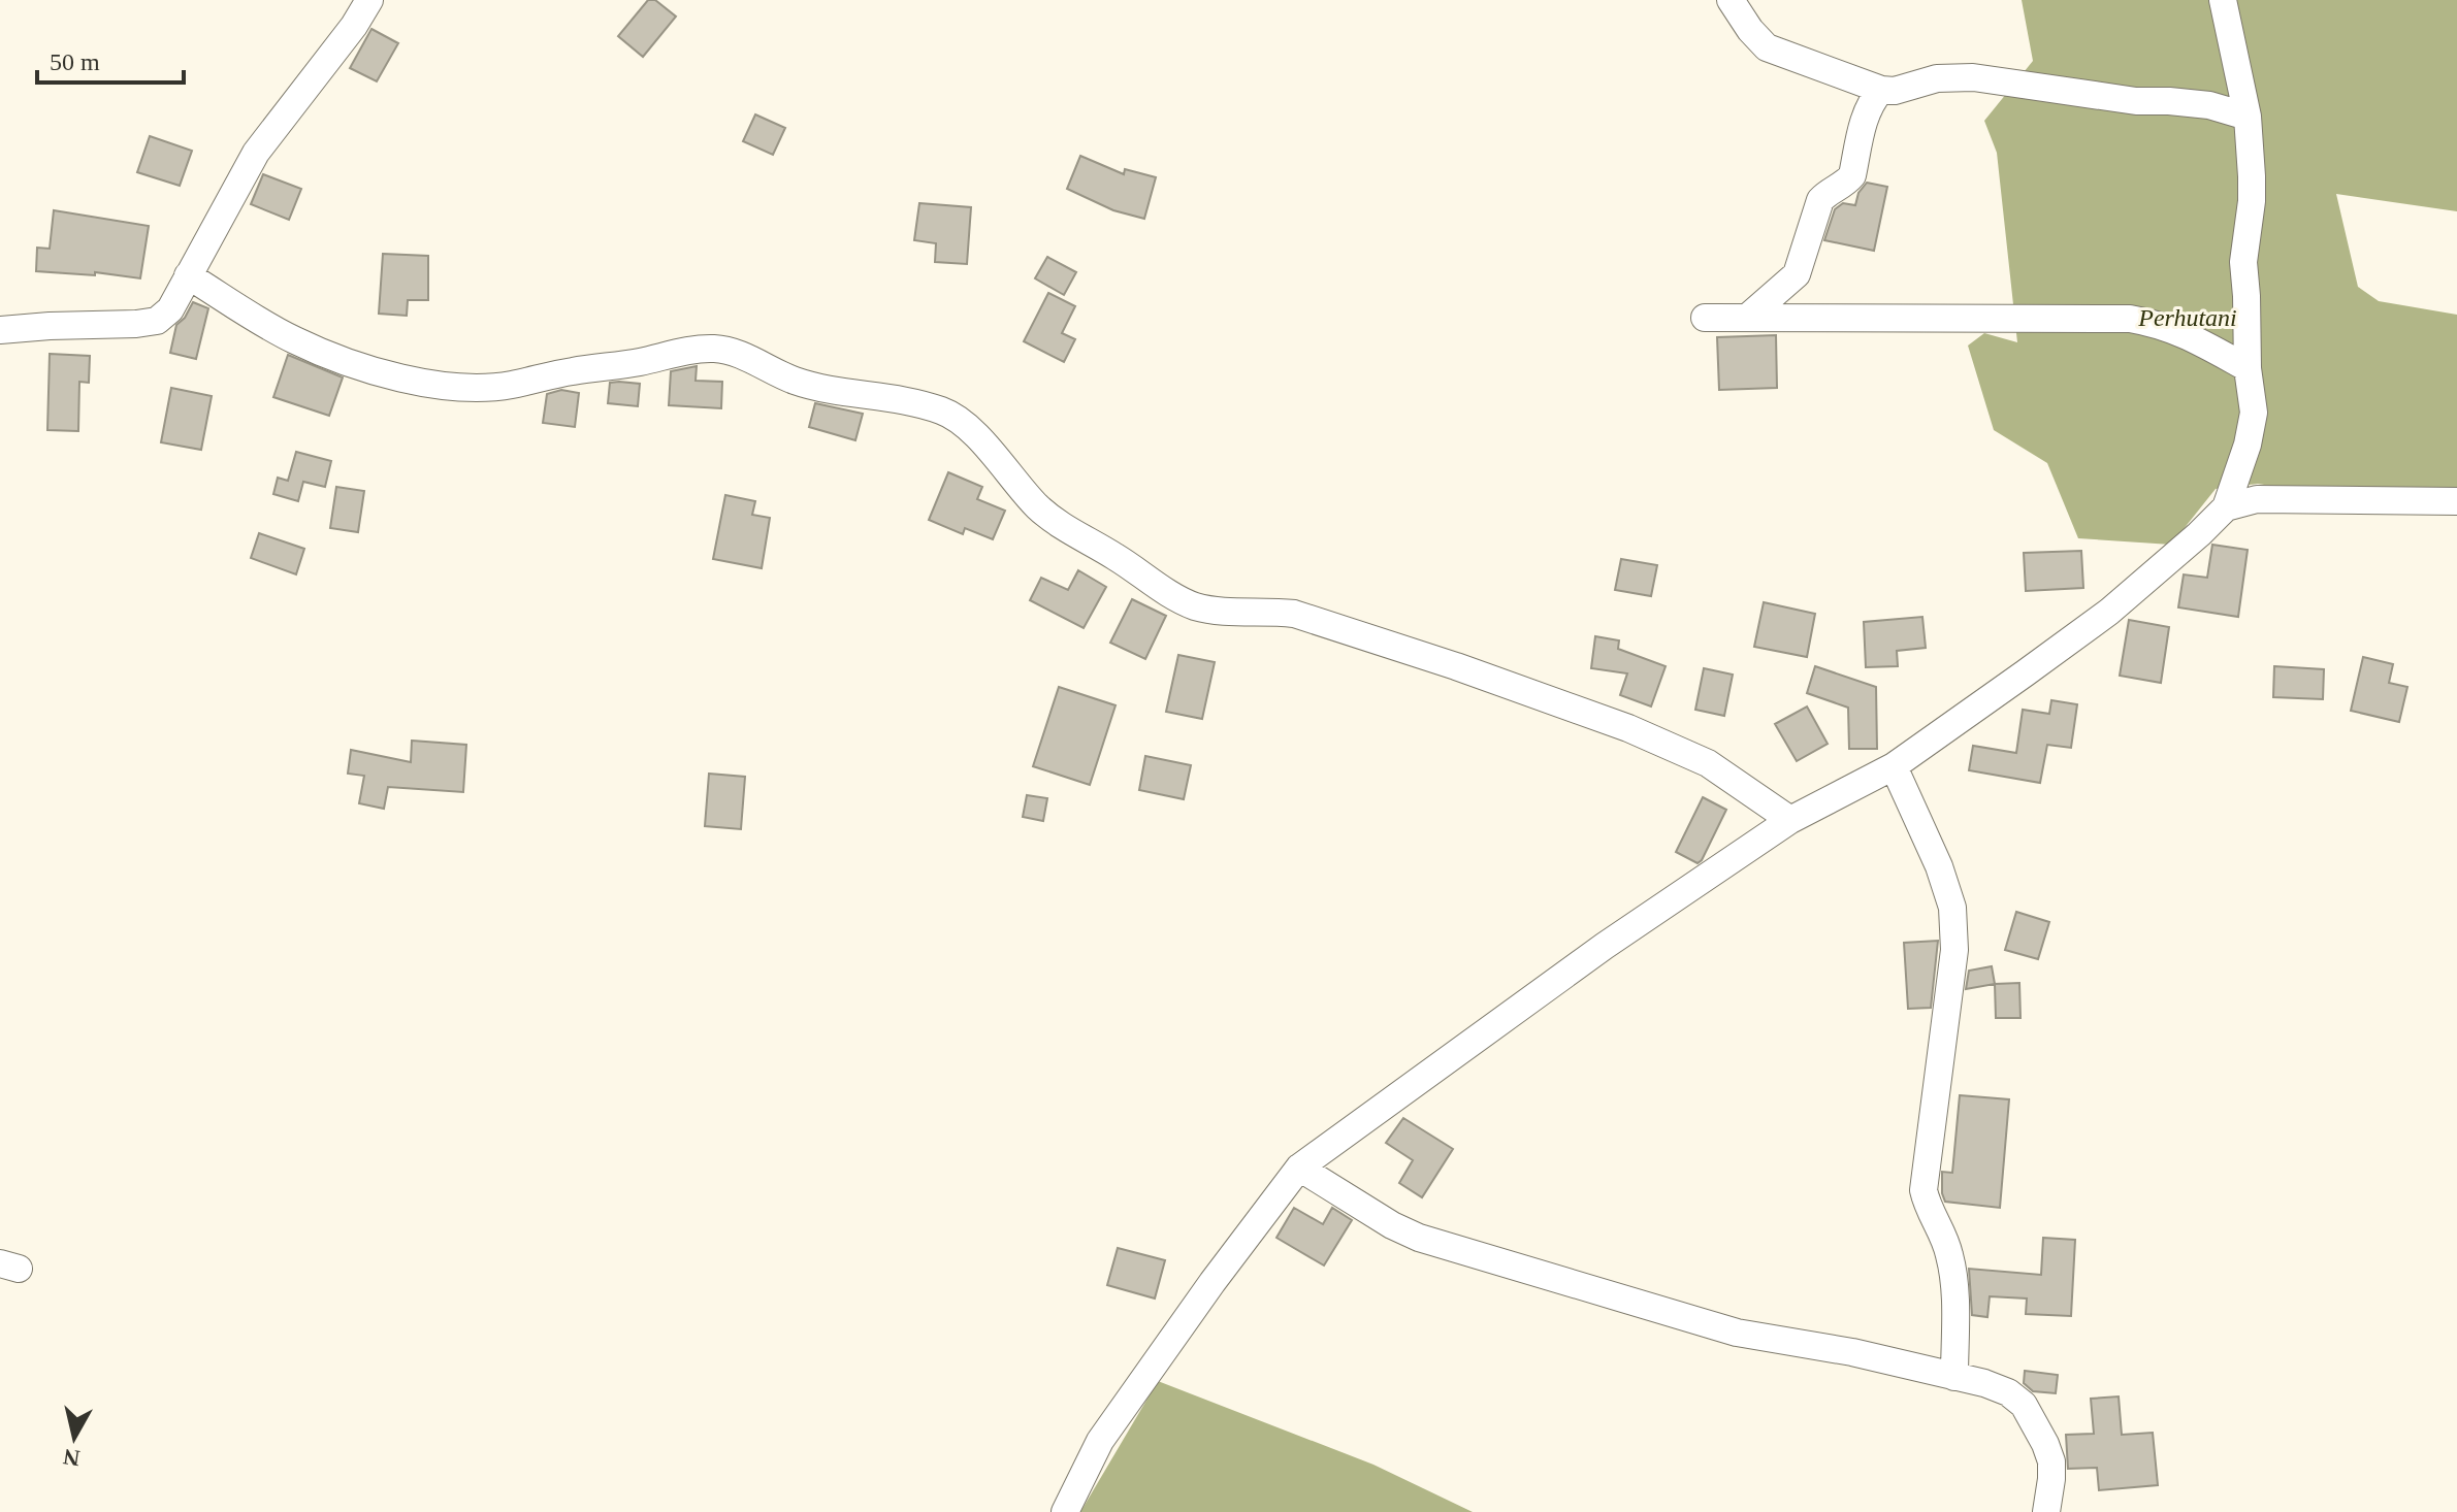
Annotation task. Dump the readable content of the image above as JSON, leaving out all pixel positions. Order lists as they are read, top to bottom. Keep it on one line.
{"parks":["Perhutani"],"scale_bar":"50 m","north":"bottom"}
